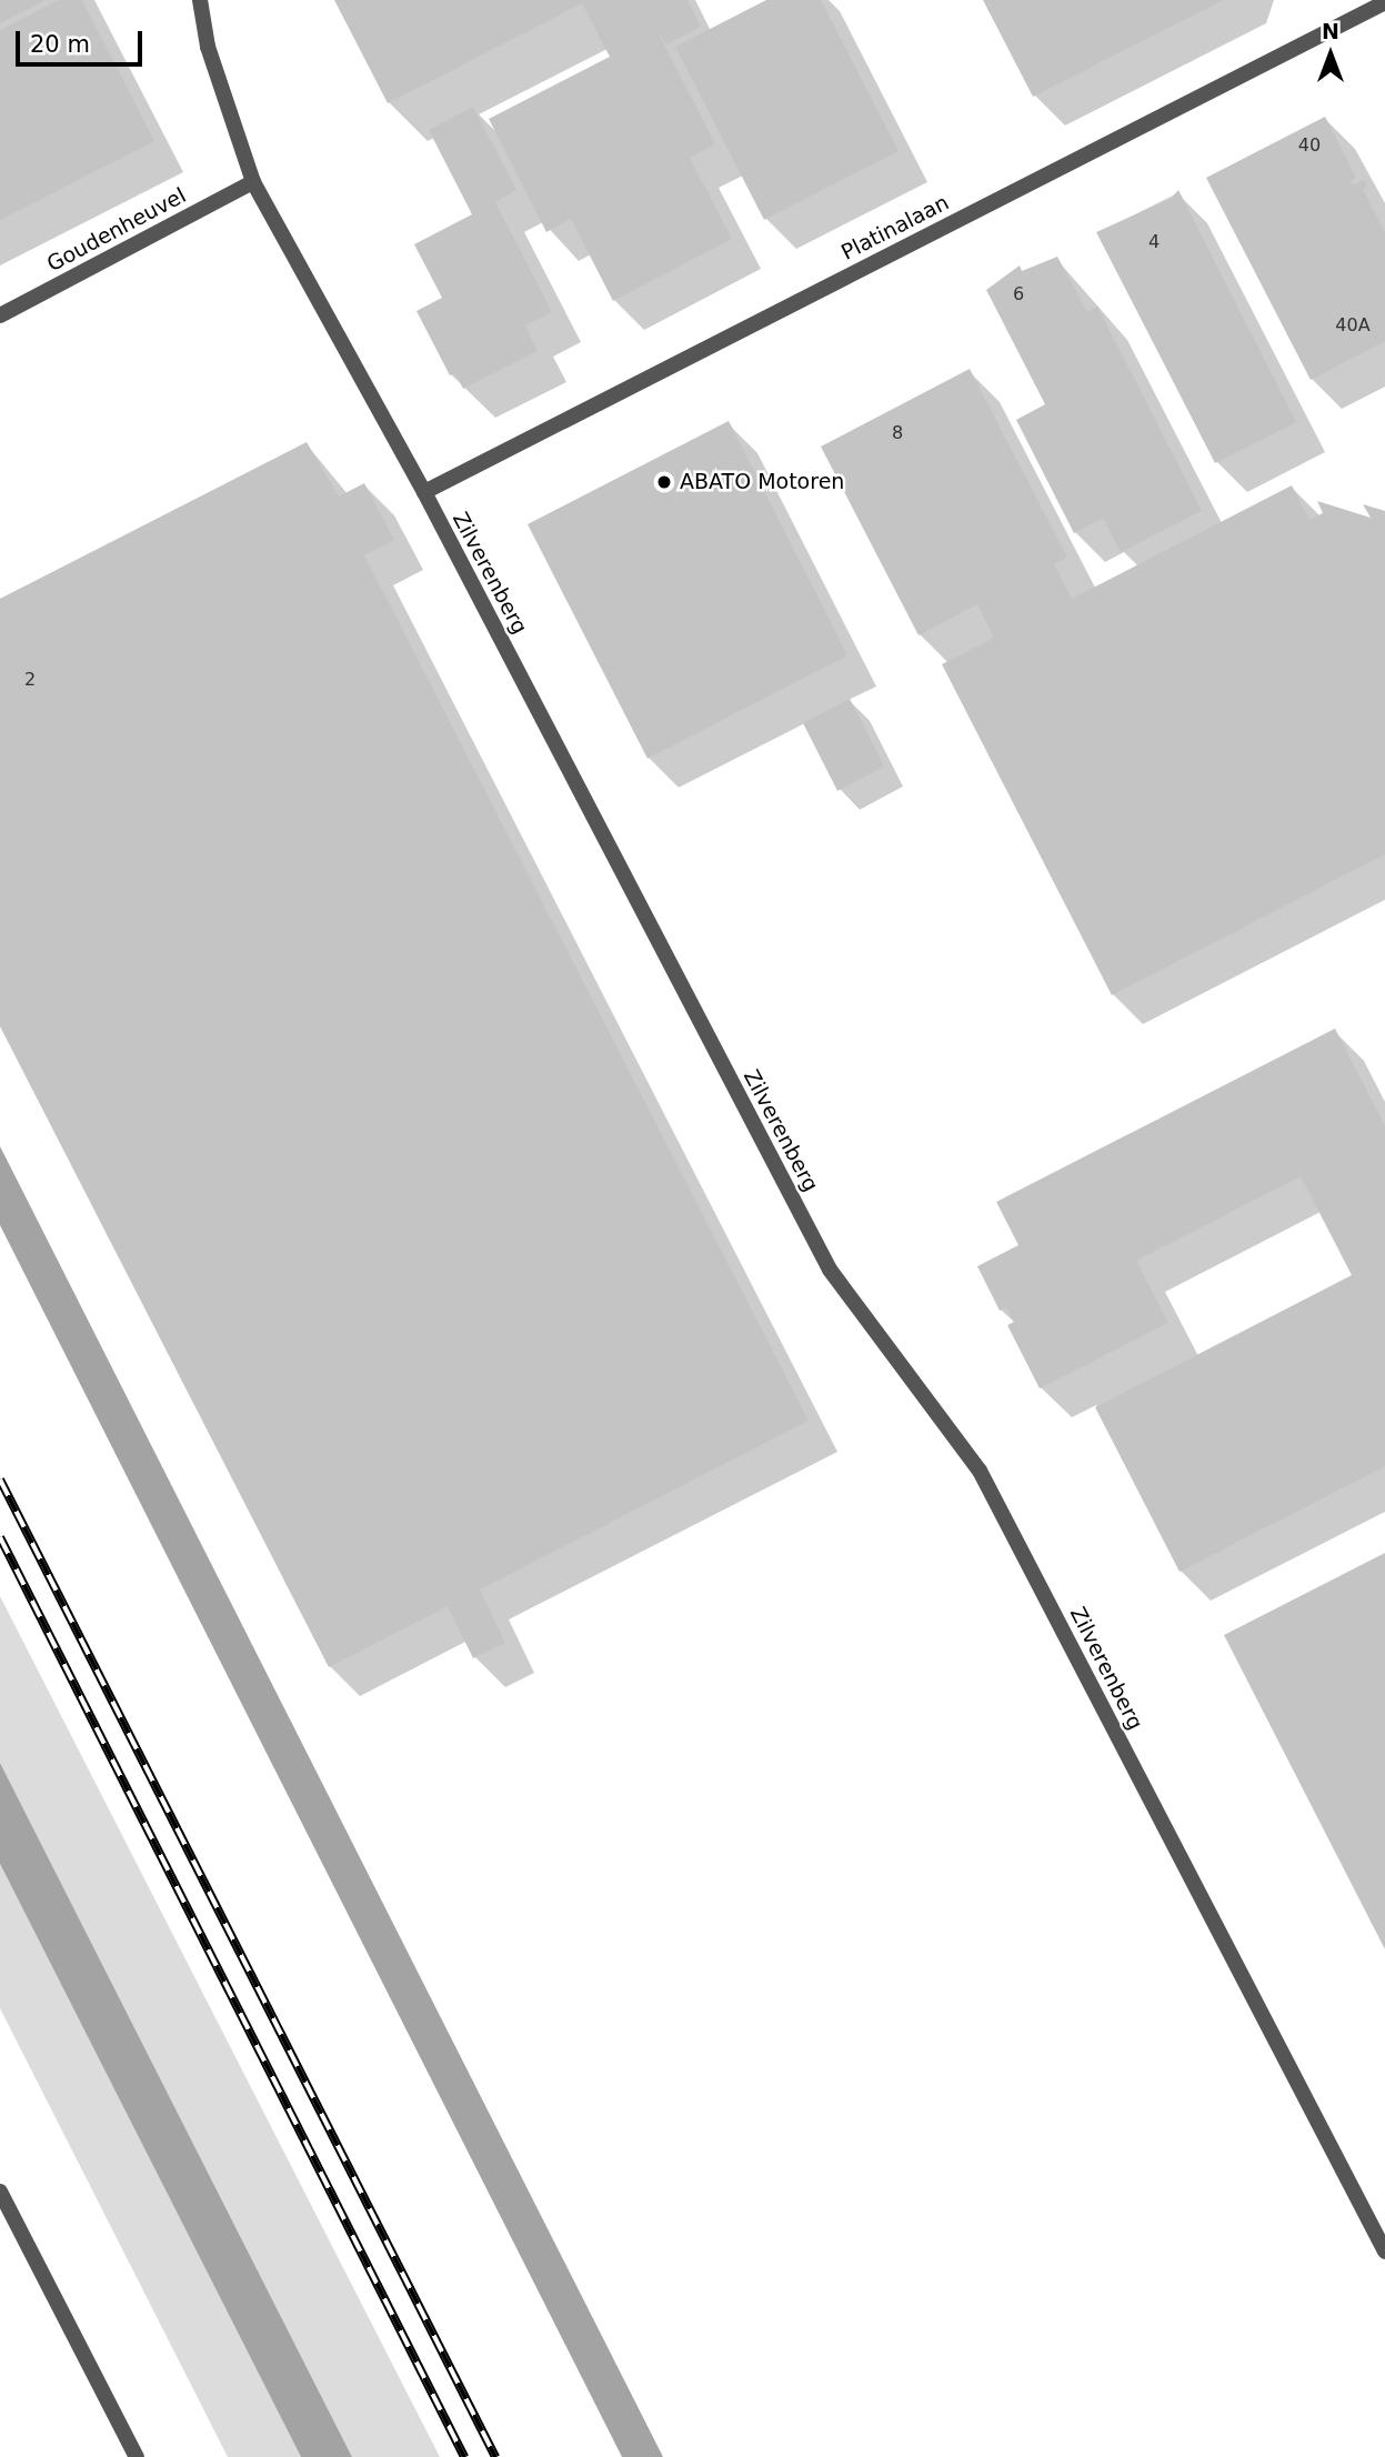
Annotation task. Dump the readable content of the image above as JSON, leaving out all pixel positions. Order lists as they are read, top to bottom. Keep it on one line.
{"streets":{"street":["Platinalaan","Goudenheuvel","Zilverenberg"]},"crossings":[["Platinalaan","Zilverenberg"],["Goudenheuvel","Zilverenberg"]],"places":["ABATO Motoren"],"house_numbers":["40","4","6","40A","8","2"],"scale_bar":"20 m","north":"top"}
